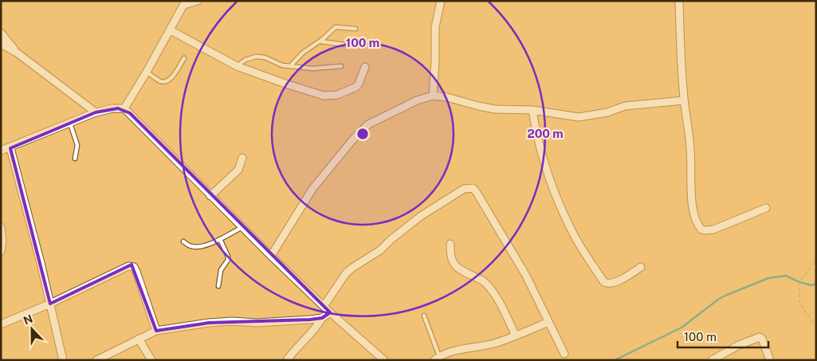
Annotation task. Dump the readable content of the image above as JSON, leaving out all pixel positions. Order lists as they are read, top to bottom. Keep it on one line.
{"scale_bar":"100 m","north":"top","rings":["100 m","200 m"]}
